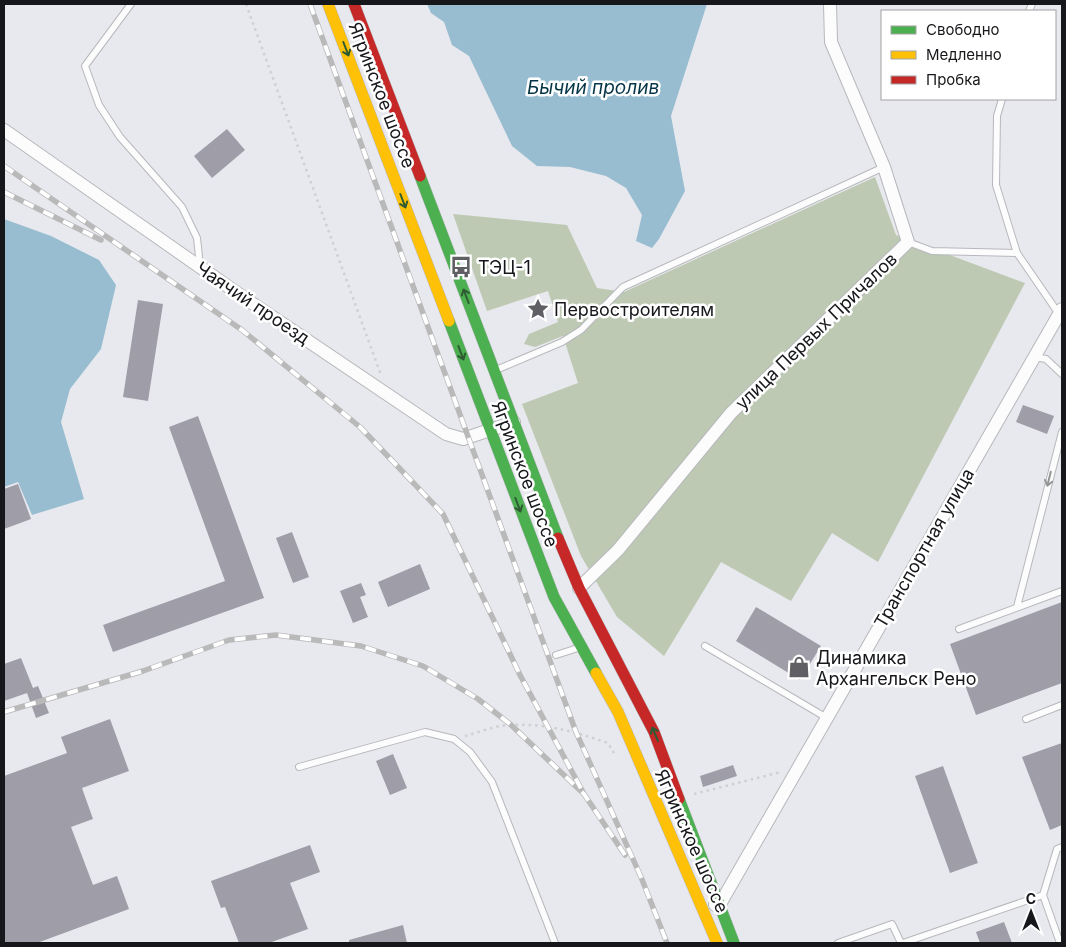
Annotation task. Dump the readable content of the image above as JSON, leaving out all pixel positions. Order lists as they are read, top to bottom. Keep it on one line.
{"streets":{"main road":["Ягринское шоссе"],"street":["Чаячий проезд","улица Первых Причалов","Транспортная улица"]},"crossings":[["Ягринское шоссе","Чаячий проезд"],["Ягринское шоссе","улица Первых Причалов"],["Ягринское шоссе","Транспортная улица"]],"water":["Бычий пролив"],"places":{"bus stop":["ТЭЦ-1"],"place":["Первостроителям"],"shop":["Динамика Архангельск Рено"]},"legend":["Свободно","Медленно","Пробка"],"north":"top"}
